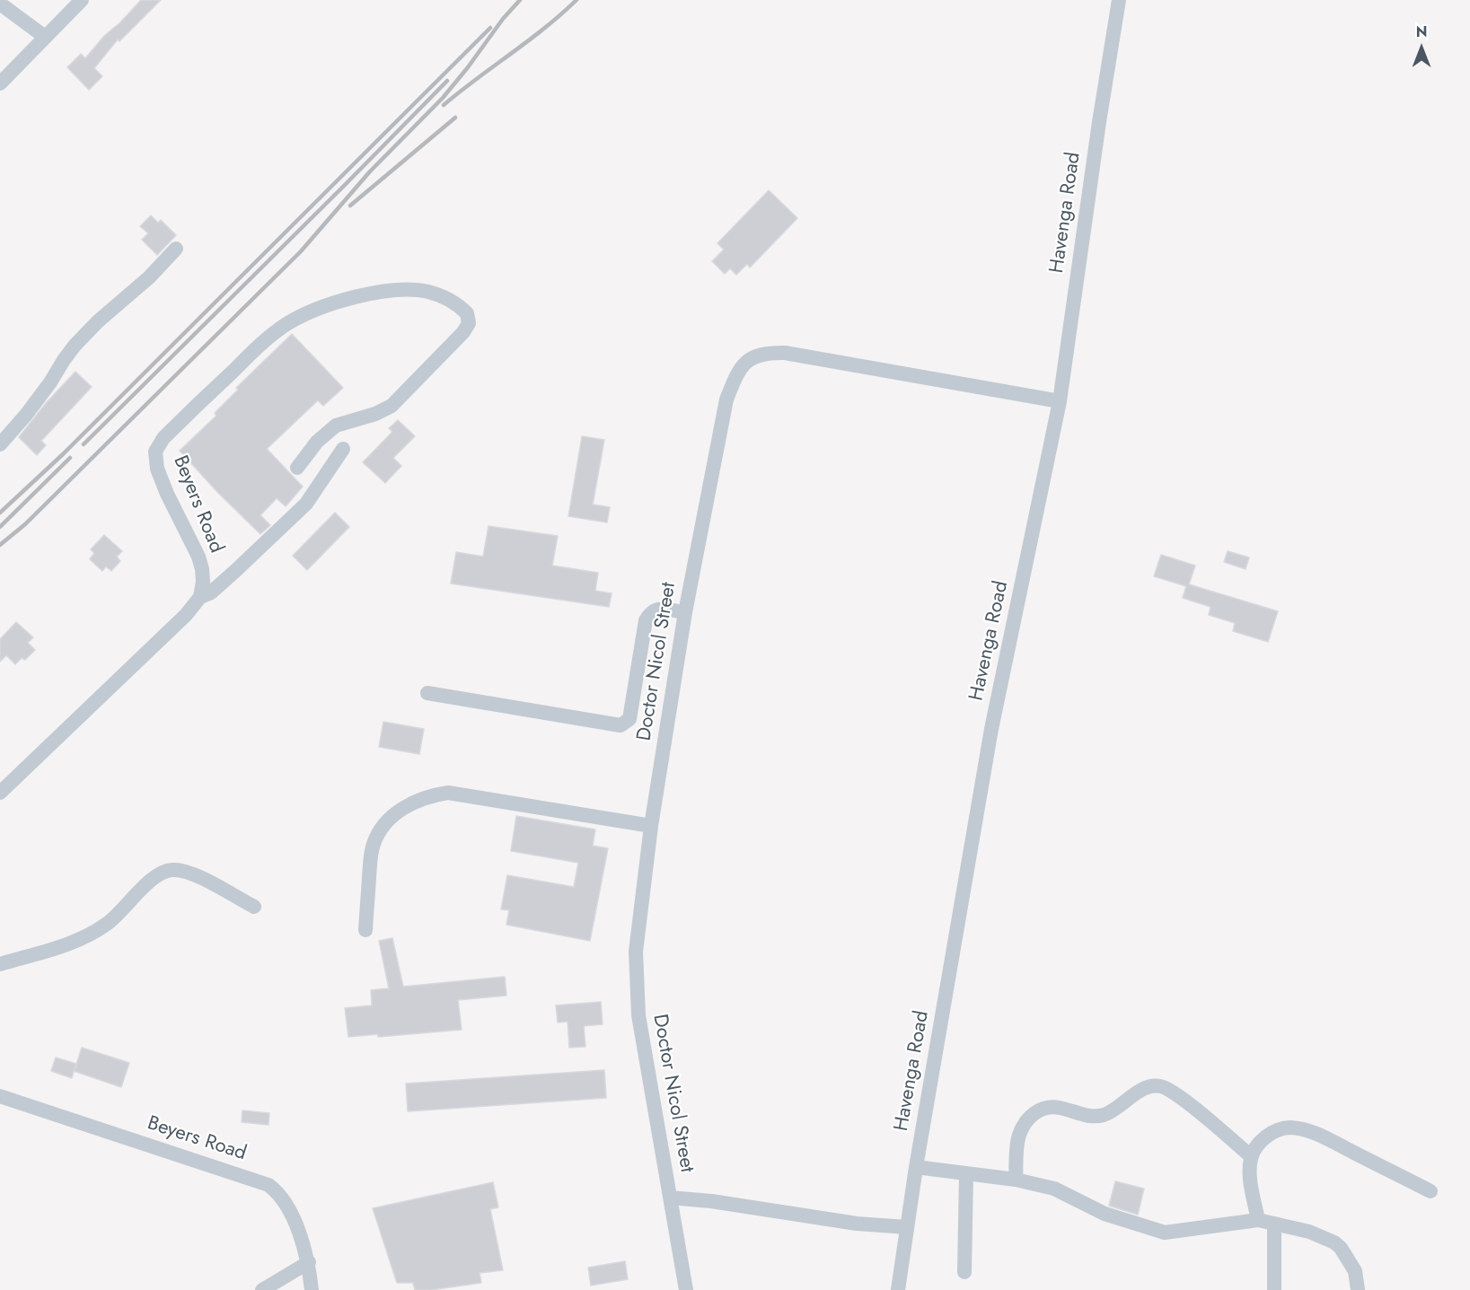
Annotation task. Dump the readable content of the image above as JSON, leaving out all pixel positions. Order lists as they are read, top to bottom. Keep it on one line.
{"streets":{"street":["Havenga Road","Beyers Road","Doctor Nicol Street"]},"crossings":[["Havenga Road","Doctor Nicol Street"]],"north":"top"}
